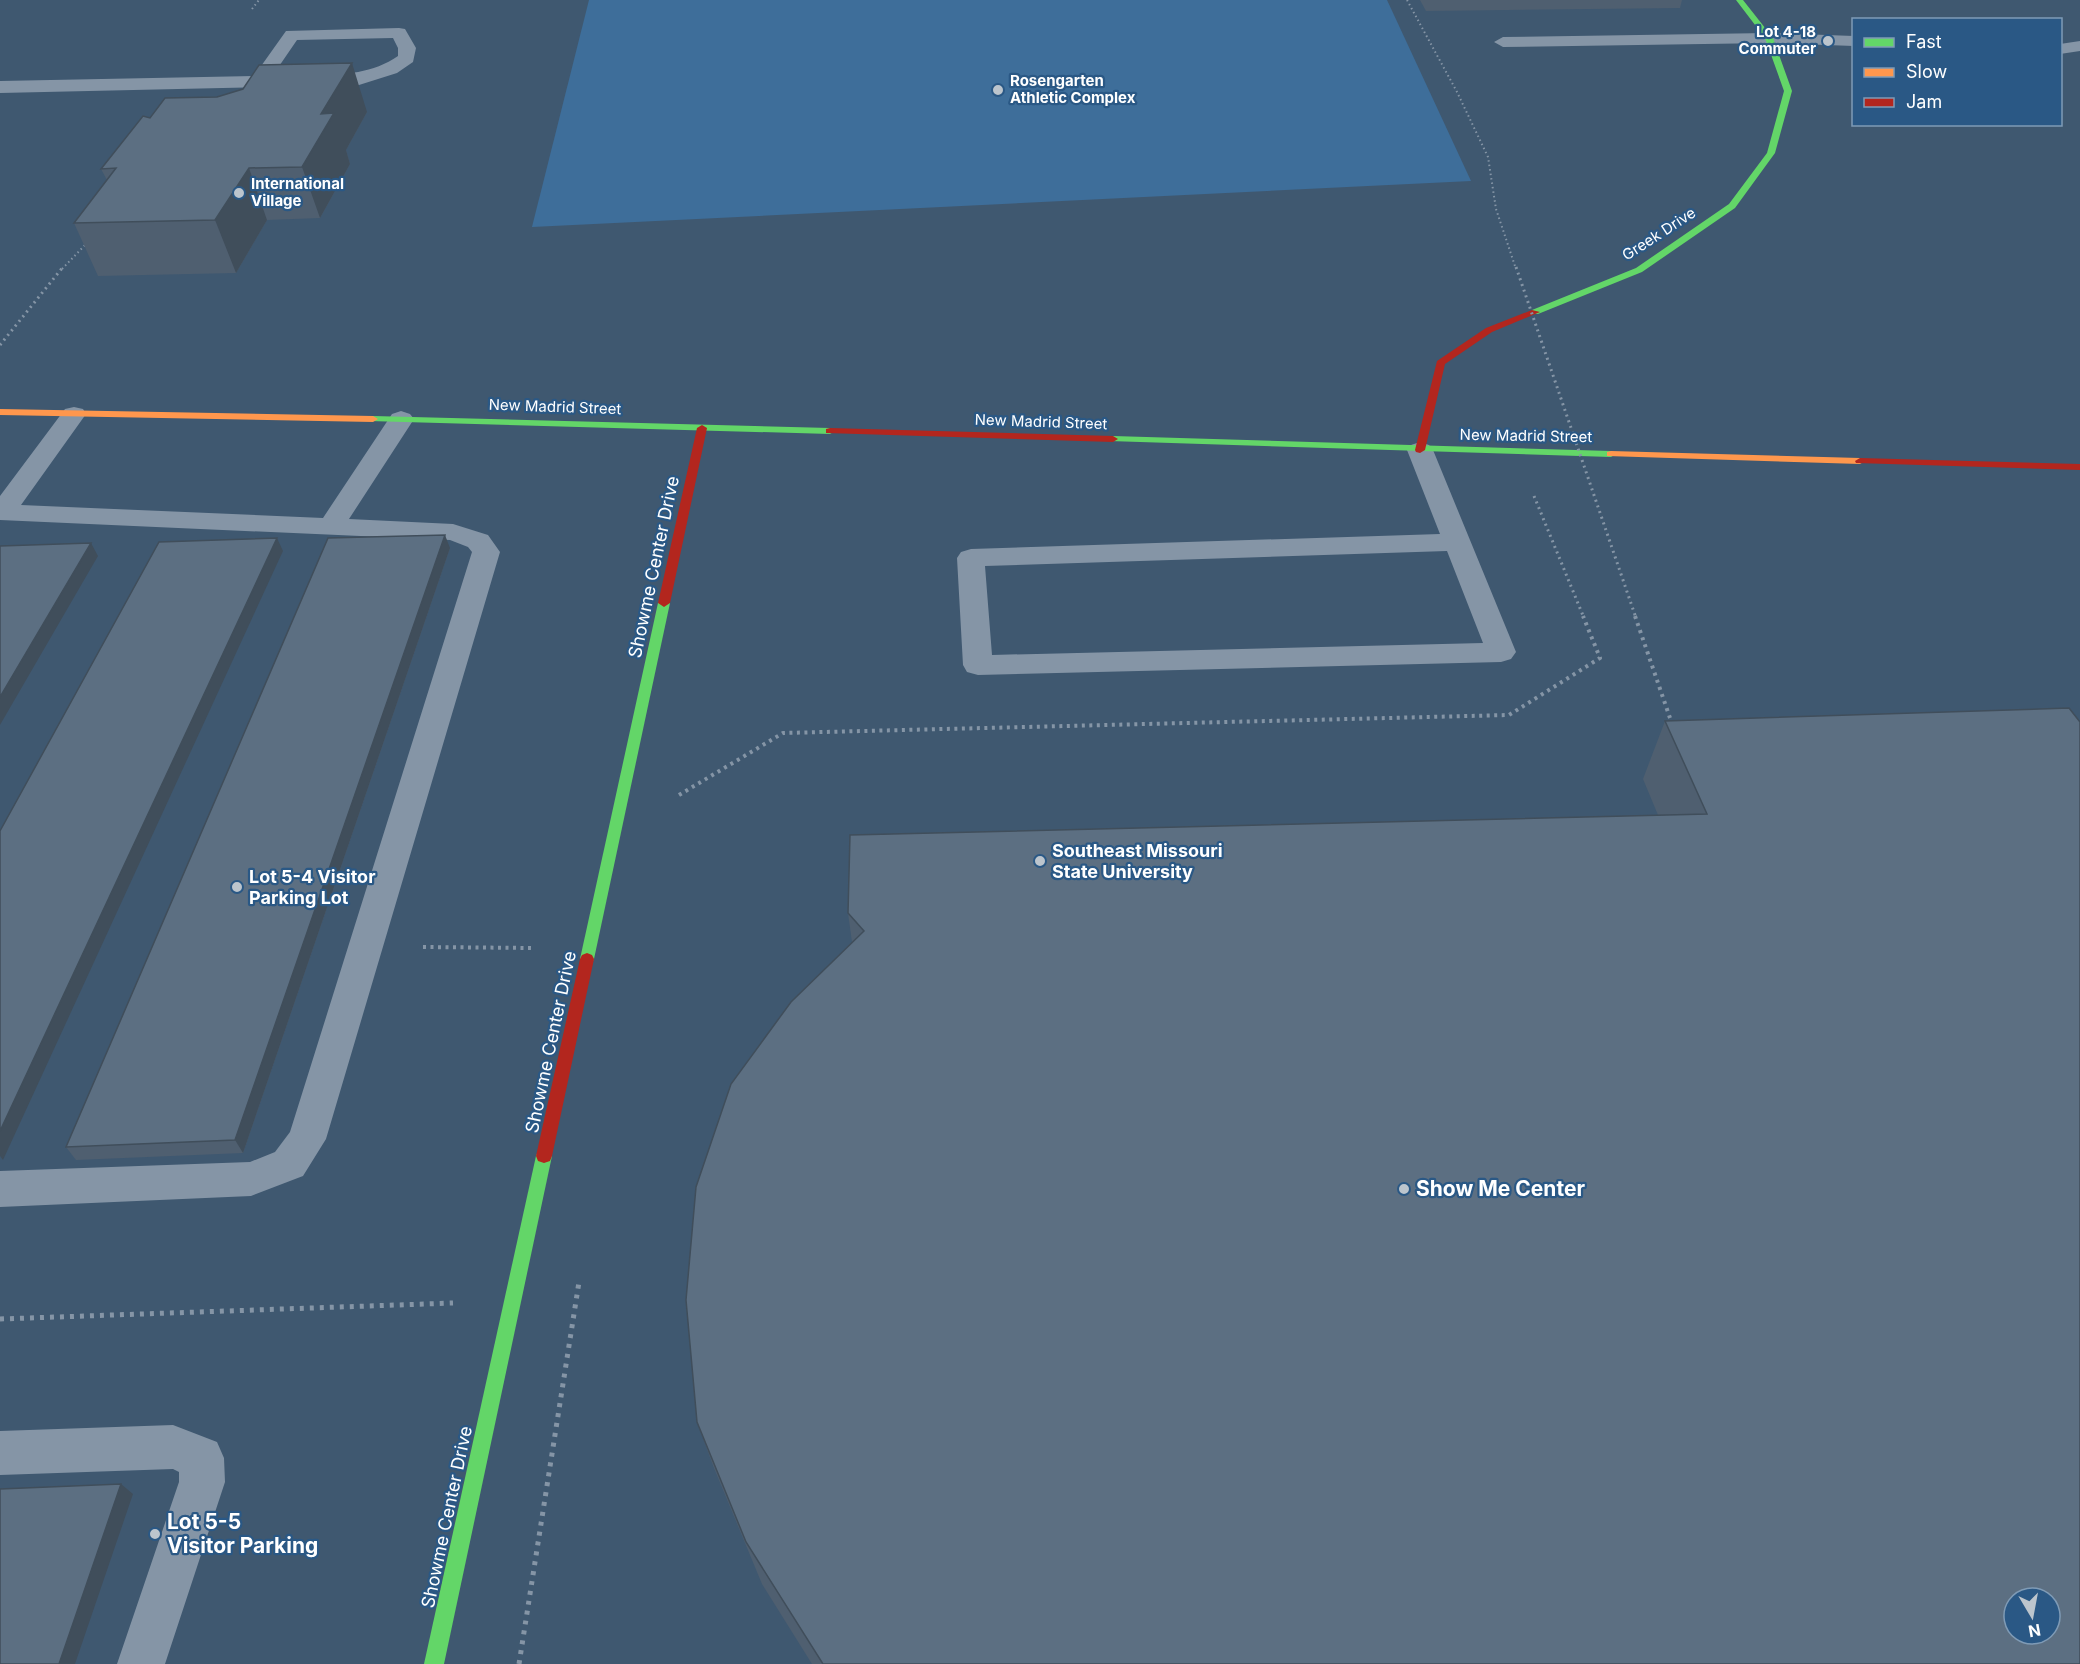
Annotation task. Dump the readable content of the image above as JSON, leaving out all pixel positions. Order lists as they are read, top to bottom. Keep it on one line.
{"streets":{"street":["Greek Drive","New Madrid Street","Showme Center Drive"]},"crossings":[["Greek Drive","New Madrid Street"],["New Madrid Street","Showme Center Drive"]],"places":["Lot 4-18 Commuter","Rosengarten Athletic Complex","International Village","Southeast Missouri State University","Lot 5-4 Visitor Parking Lot","Show Me Center","Lot 5-5 Visitor Parking"],"legend":["Fast","Slow","Jam"],"north":"bottom"}
